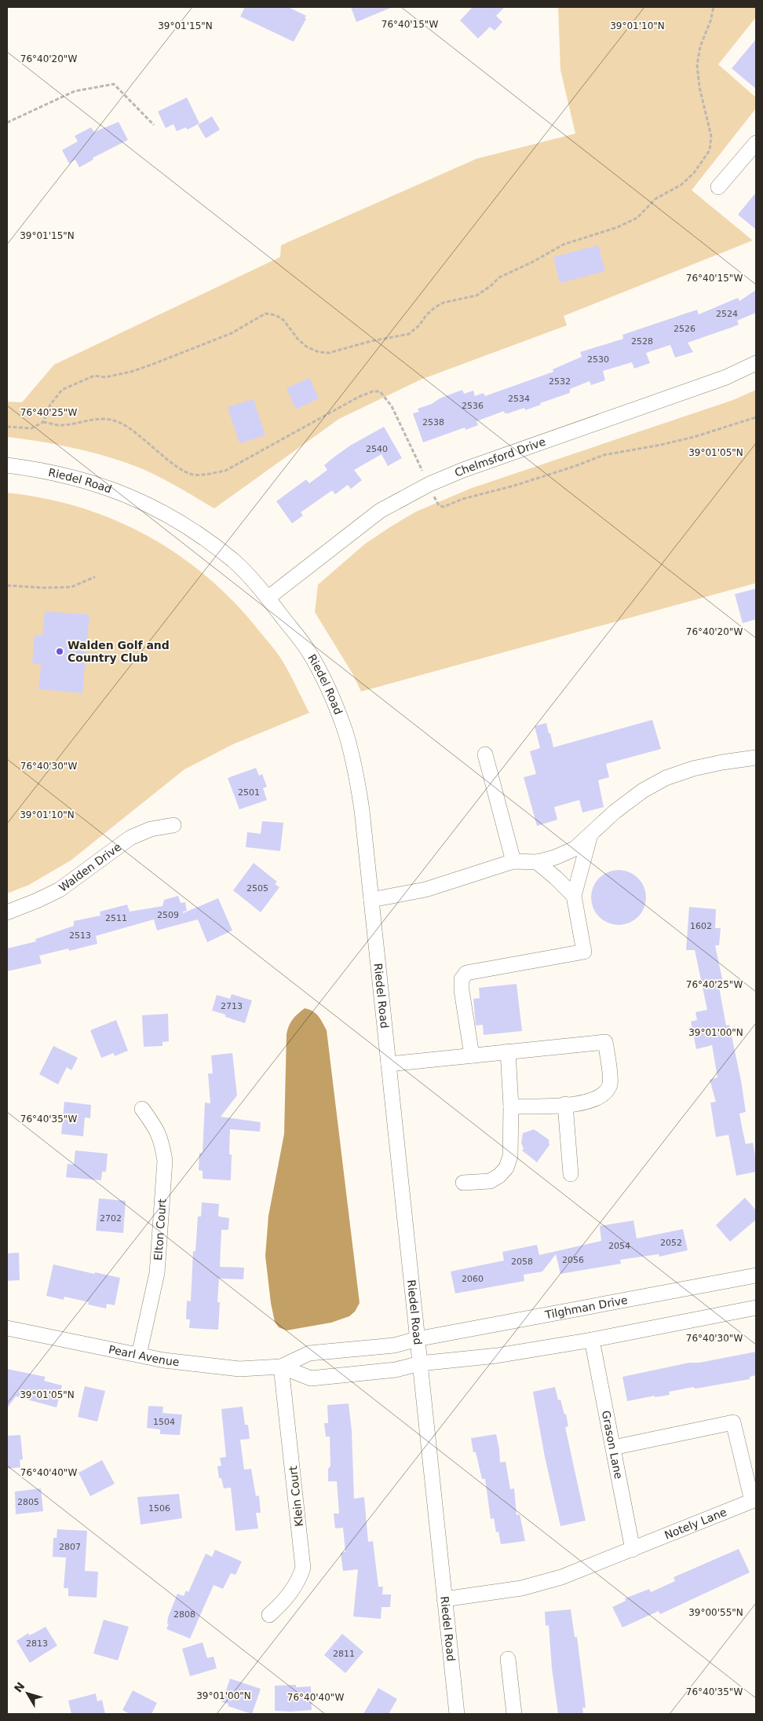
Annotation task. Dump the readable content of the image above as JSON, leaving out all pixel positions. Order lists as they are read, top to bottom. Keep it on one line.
{"streets":{"street":["Chelmsford Drive","Riedel Road","Walden Drive","Elton Court","Tilghman Drive","Pearl Avenue","Grason Lane","Klein Court","Notely Lane"]},"crossings":[["Chelmsford Drive","Riedel Road"],["Riedel Road","Tilghman Drive"],["Riedel Road","Pearl Avenue"],["Riedel Road","Notely Lane"],["Elton Court","Pearl Avenue"],["Tilghman Drive","Pearl Avenue"],["Pearl Avenue","Klein Court"],["Grason Lane","Notely Lane"]],"places":["Walden Golf and Country Club"],"house_numbers":["2524","2526","2528","2530","2532","2534","2536","2538","2540","2501","2505","2509","2511","1602","2513","2713","2702","2052","2054","2056","2058","2060","1504","2805","1506","2807","2808","2813","2811"],"north":"top left","coordinates":["76°40'15\"W","39°01'15\"N","39°01'10\"N","76°40'20\"W","76°40'25\"W","39°01'05\"N","76°40'30\"W","39°01'00\"N","76°40'35\"W","76°40'40\"W","39°00'55\"N"]}
